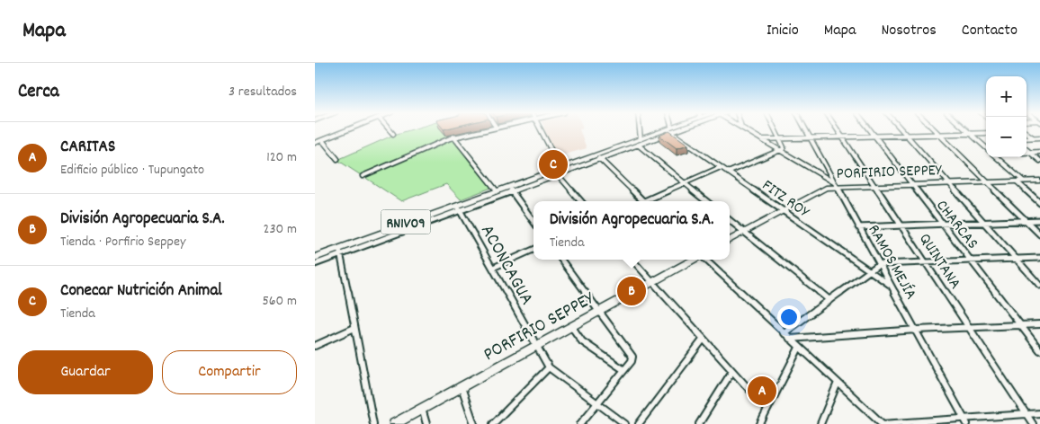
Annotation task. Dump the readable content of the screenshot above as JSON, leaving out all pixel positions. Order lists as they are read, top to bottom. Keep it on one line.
{"streets":{"main road":["PORFIRIO SEPPEY","RN1V09"],"street":["FITZ ROY","CHARCAS","QUINTANA","RAMOS MEJÍA","ACONCAGUA"]},"crossings":[["PORFIRIO SEPPEY","FITZ ROY"],["PORFIRIO SEPPEY","CHARCAS"],["PORFIRIO SEPPEY","QUINTANA"],["PORFIRIO SEPPEY","RAMOS MEJÍA"],["PORFIRIO SEPPEY","ACONCAGUA"],["FITZ ROY","RN1V09"],["FITZ ROY","RAMOS MEJÍA"],["RN1V09","ACONCAGUA"]],"page":{"header":"Mapa","nav":["Inicio","Mapa","Nosotros","Contacto"],"heading":["Cerca","3 resultados"],"map_buttons":["+","−"],"list":[{"mark":"A","name":"CARITAS","note":"Edificio público · Tupungato","value":"120 m"},{"mark":"B","name":"División Agropecuaria S.A.","note":"Tienda · Porfirio Seppey","value":"230 m"},{"mark":"C","name":"Conecar Nutrición Animal","note":"Tienda","value":"560 m"}],"pins":["C","B","A"],"popup":["División Agropecuaria S.A.","Tienda"],"buttons":["Guardar","Compartir"]}}
